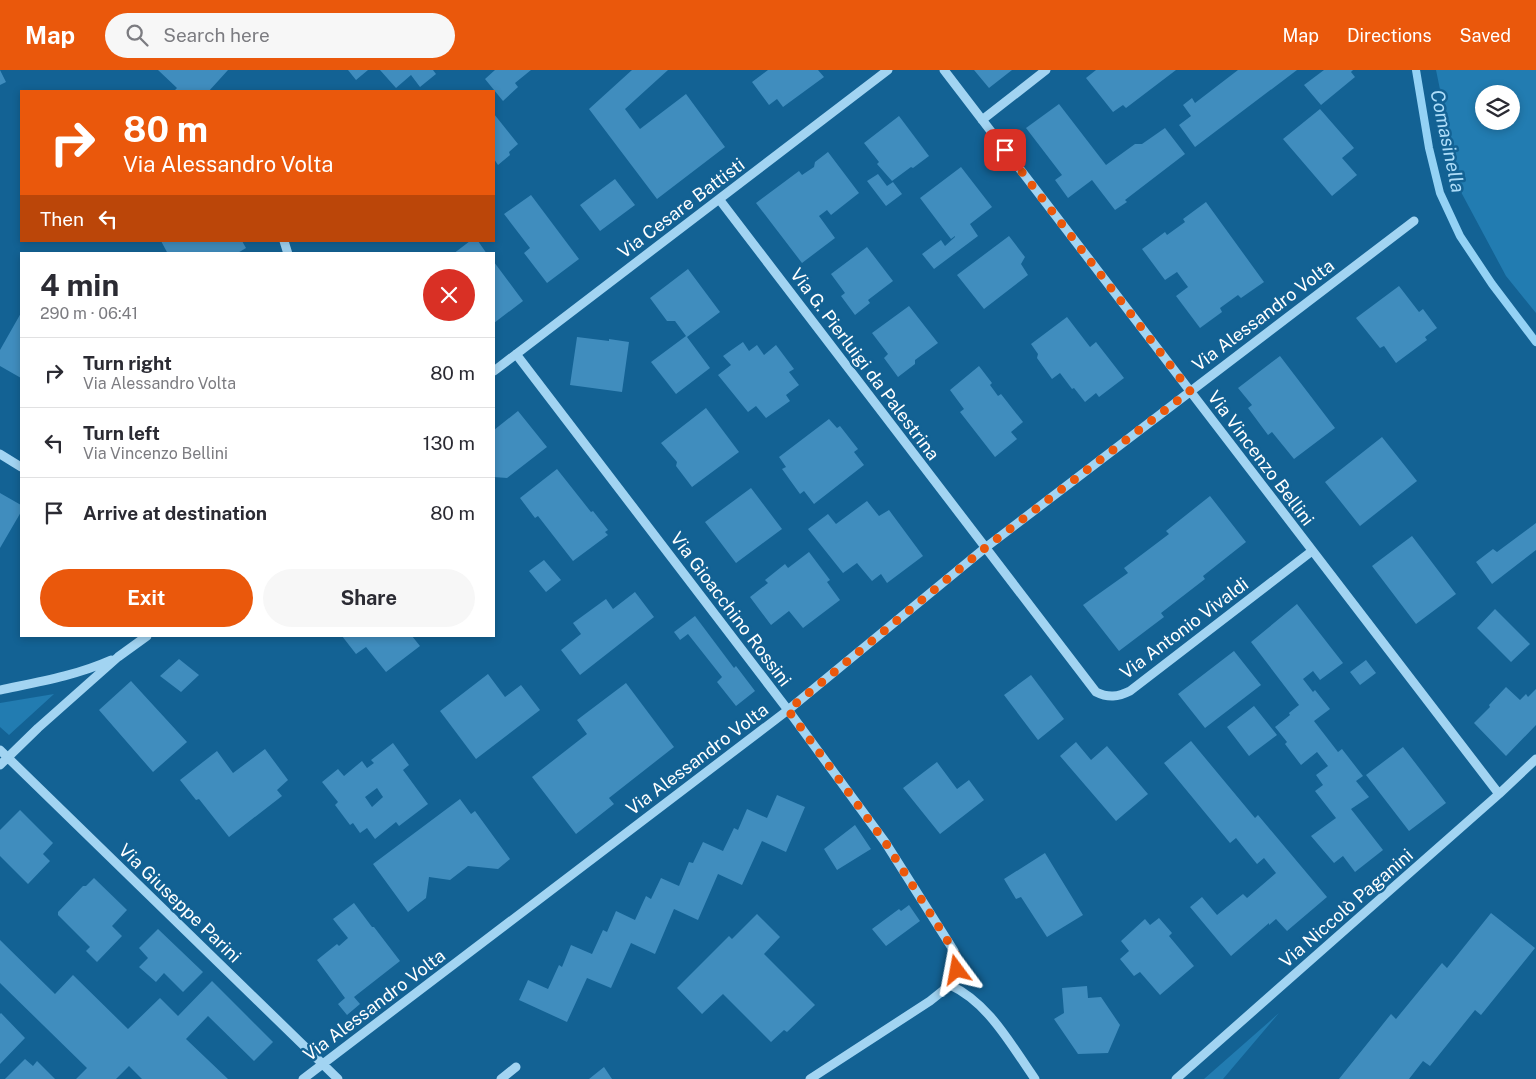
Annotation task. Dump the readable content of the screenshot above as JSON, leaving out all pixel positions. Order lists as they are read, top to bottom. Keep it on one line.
{"streets":{"street":["Via Cesare Battisti","Via Alessandro Volta","Via G. Pierluigi da Palestrina","Via Vincenzo Bellini","Via Gioacchino Rossini","Via Antonio Vivaldi","Via Giuseppe Parini","Via Niccolò Paganini"]},"crossings":[["Via Cesare Battisti","Via G. Pierluigi da Palestrina"],["Via Cesare Battisti","Via Gioacchino Rossini"],["Via Alessandro Volta","Via G. Pierluigi da Palestrina"],["Via Alessandro Volta","Via Vincenzo Bellini"],["Via Alessandro Volta","Via Gioacchino Rossini"],["Via Alessandro Volta","Via Antonio Vivaldi"],["Via Alessandro Volta","Via Giuseppe Parini"],["Via G. Pierluigi da Palestrina","Via Antonio Vivaldi"],["Via Vincenzo Bellini","Via Antonio Vivaldi"],["Via Vincenzo Bellini","Via Niccolò Paganini"]],"water":["Comasinella"],"page":{"header":"Map","search":"Search here","nav":["Map","Directions","Saved"],"turn":["80 m","Via Alessandro Volta"],"then":"Then","heading":["4 min","290 m · 06:41"],"list":[{"name":"Turn right","note":"Via Alessandro Volta","value":"80 m"},{"name":"Turn left","note":"Via Vincenzo Bellini","value":"130 m"},{"name":"Arrive at destination","value":"80 m"}],"buttons":["Exit","Share"]}}
